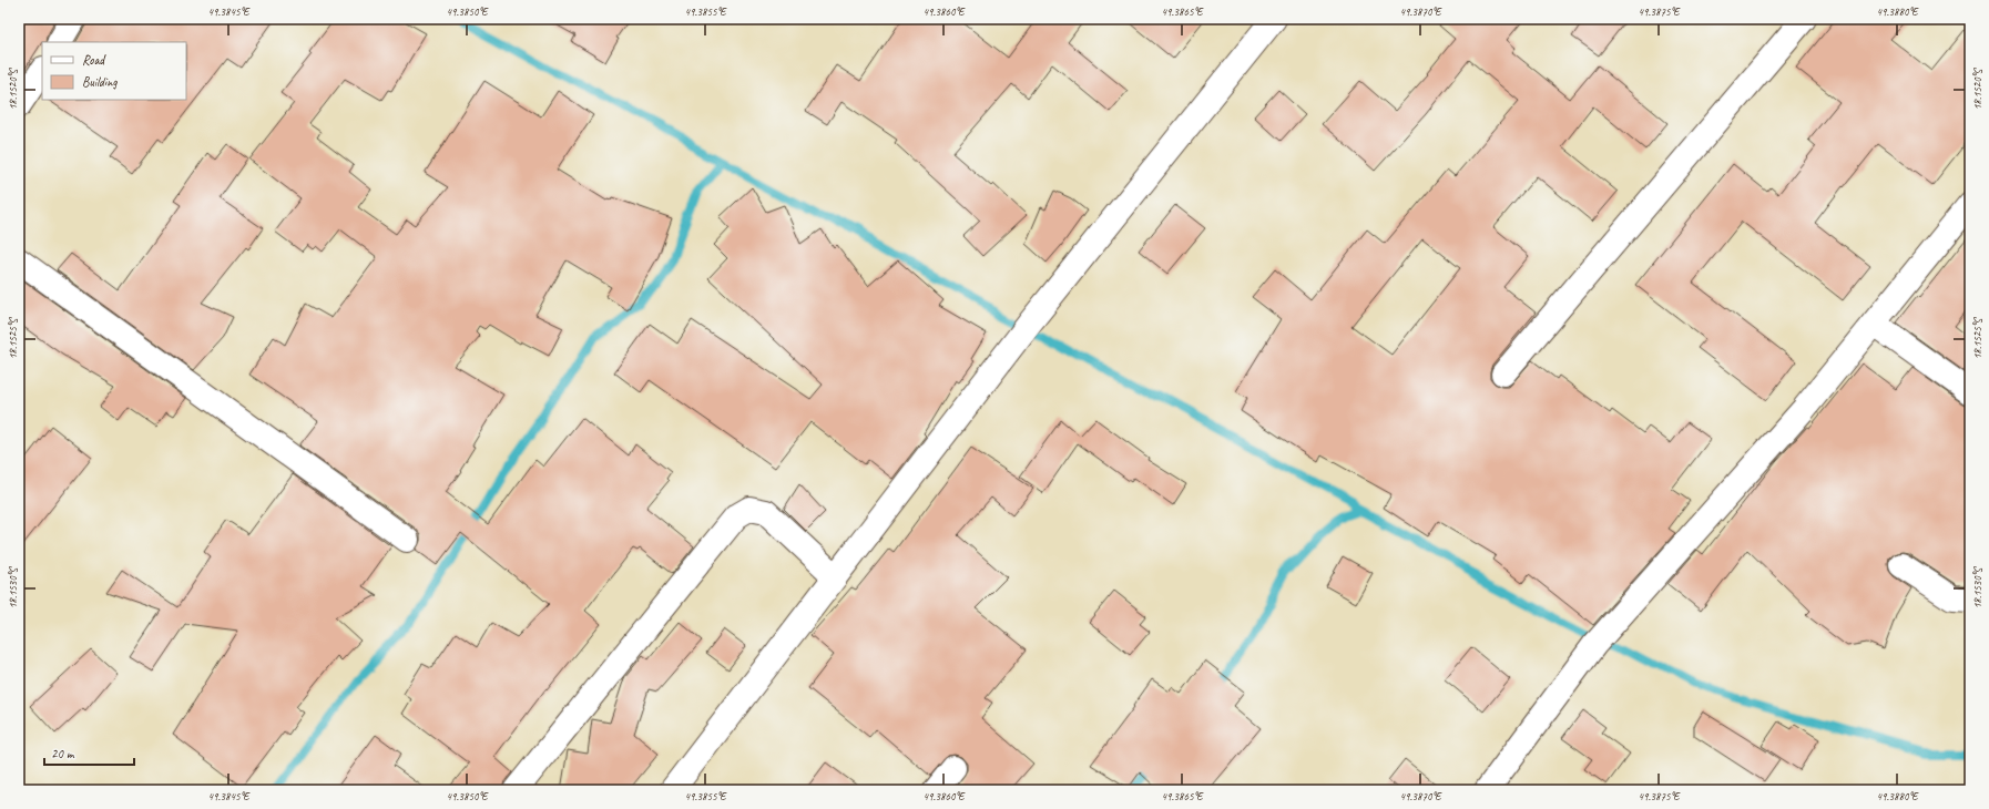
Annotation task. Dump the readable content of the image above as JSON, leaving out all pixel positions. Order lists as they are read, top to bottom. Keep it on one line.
{"legend":["Road","Building"],"scale_bar":"20 m","coordinates":["49.3845°E","49.3850°E","49.3855°E","49.3860°E","49.3865°E","49.3870°E","49.3875°E","49.3880°E","18.1520°S","18.1525°S","18.1530°S"]}
